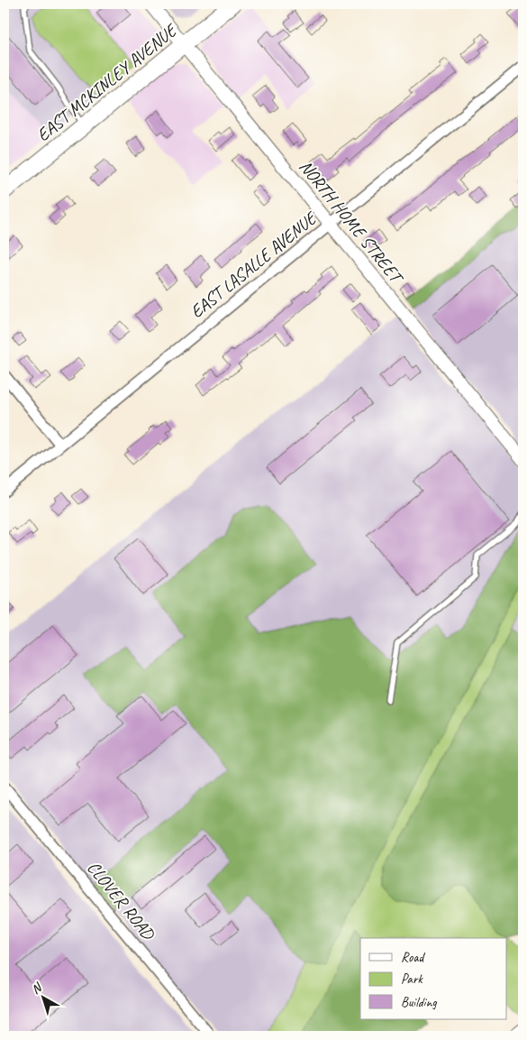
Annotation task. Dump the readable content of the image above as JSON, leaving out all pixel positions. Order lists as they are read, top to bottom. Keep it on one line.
{"streets":{"main road":["EAST MCKINLEY AVENUE"],"street":["NORTH HOME STREET","EAST LASALLE AVENUE","CLOVER ROAD"]},"crossings":[["EAST MCKINLEY AVENUE","NORTH HOME STREET"],["NORTH HOME STREET","EAST LASALLE AVENUE"]],"legend":["Road","Park","Building"],"north":"top left"}
